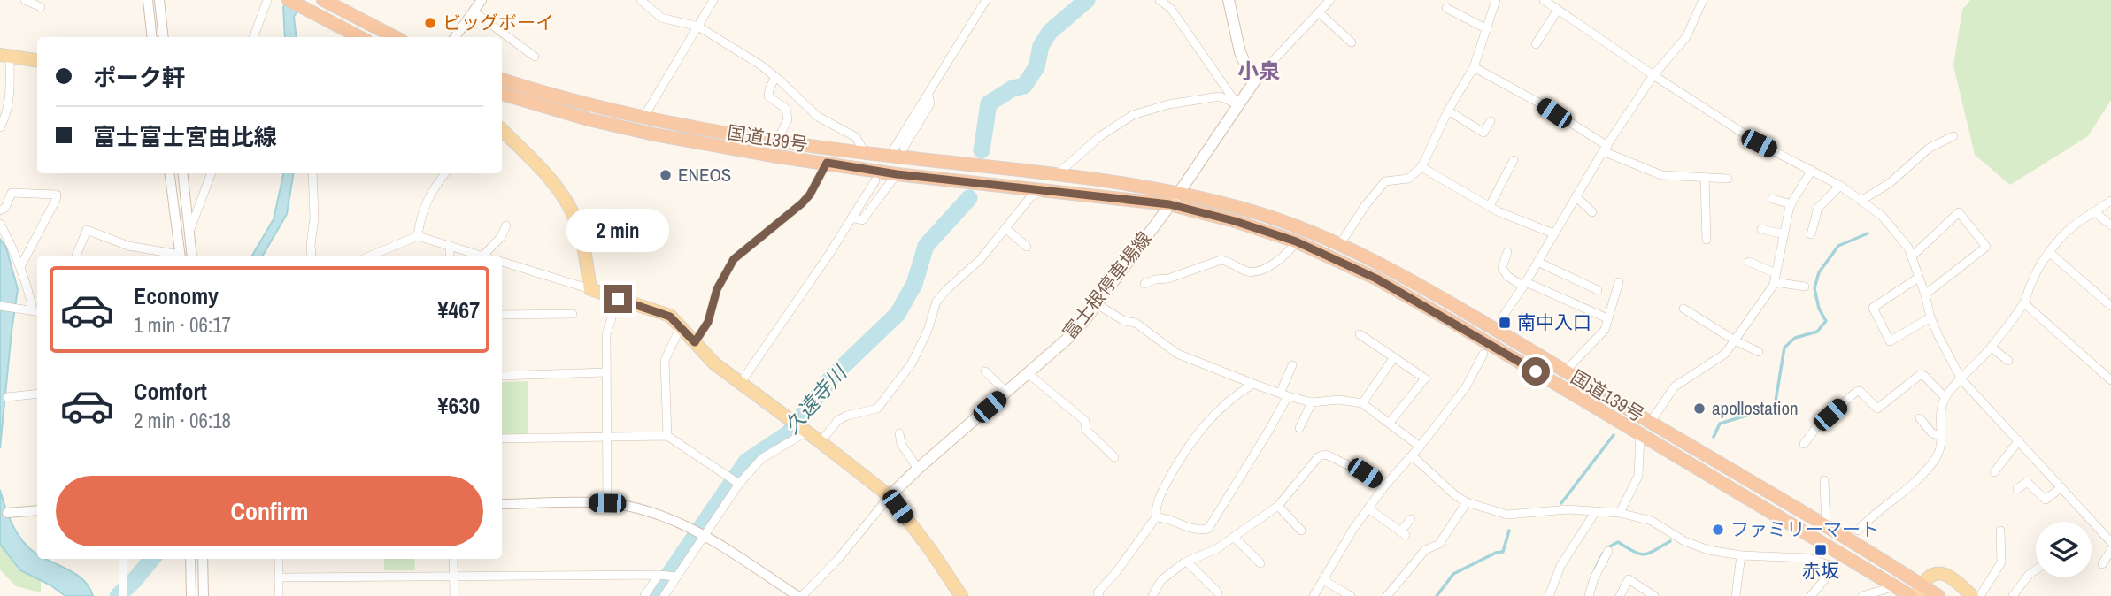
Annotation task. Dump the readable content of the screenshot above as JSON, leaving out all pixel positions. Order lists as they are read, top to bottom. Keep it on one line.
{"streets":{"highway":["国道139号"],"main road":["富士根停車場線"]},"crossings":[["国道139号","富士根停車場線"]],"districts":["小泉"],"water":["久遠寺川"],"places":{"other":["ビッグボーイ","ENEOS","apollostation","ファミリーマート"],"transit":["南中入口","赤坂"]},"page":{"banner":["ポーク軒","富士富士宮由比線"],"bubble":"2 min","list":[{"name":"Economy","note":"1 min · 06:17","value":"¥467"},{"name":"Comfort","note":"2 min · 06:18","value":"¥630"}],"buttons":"Confirm"}}
